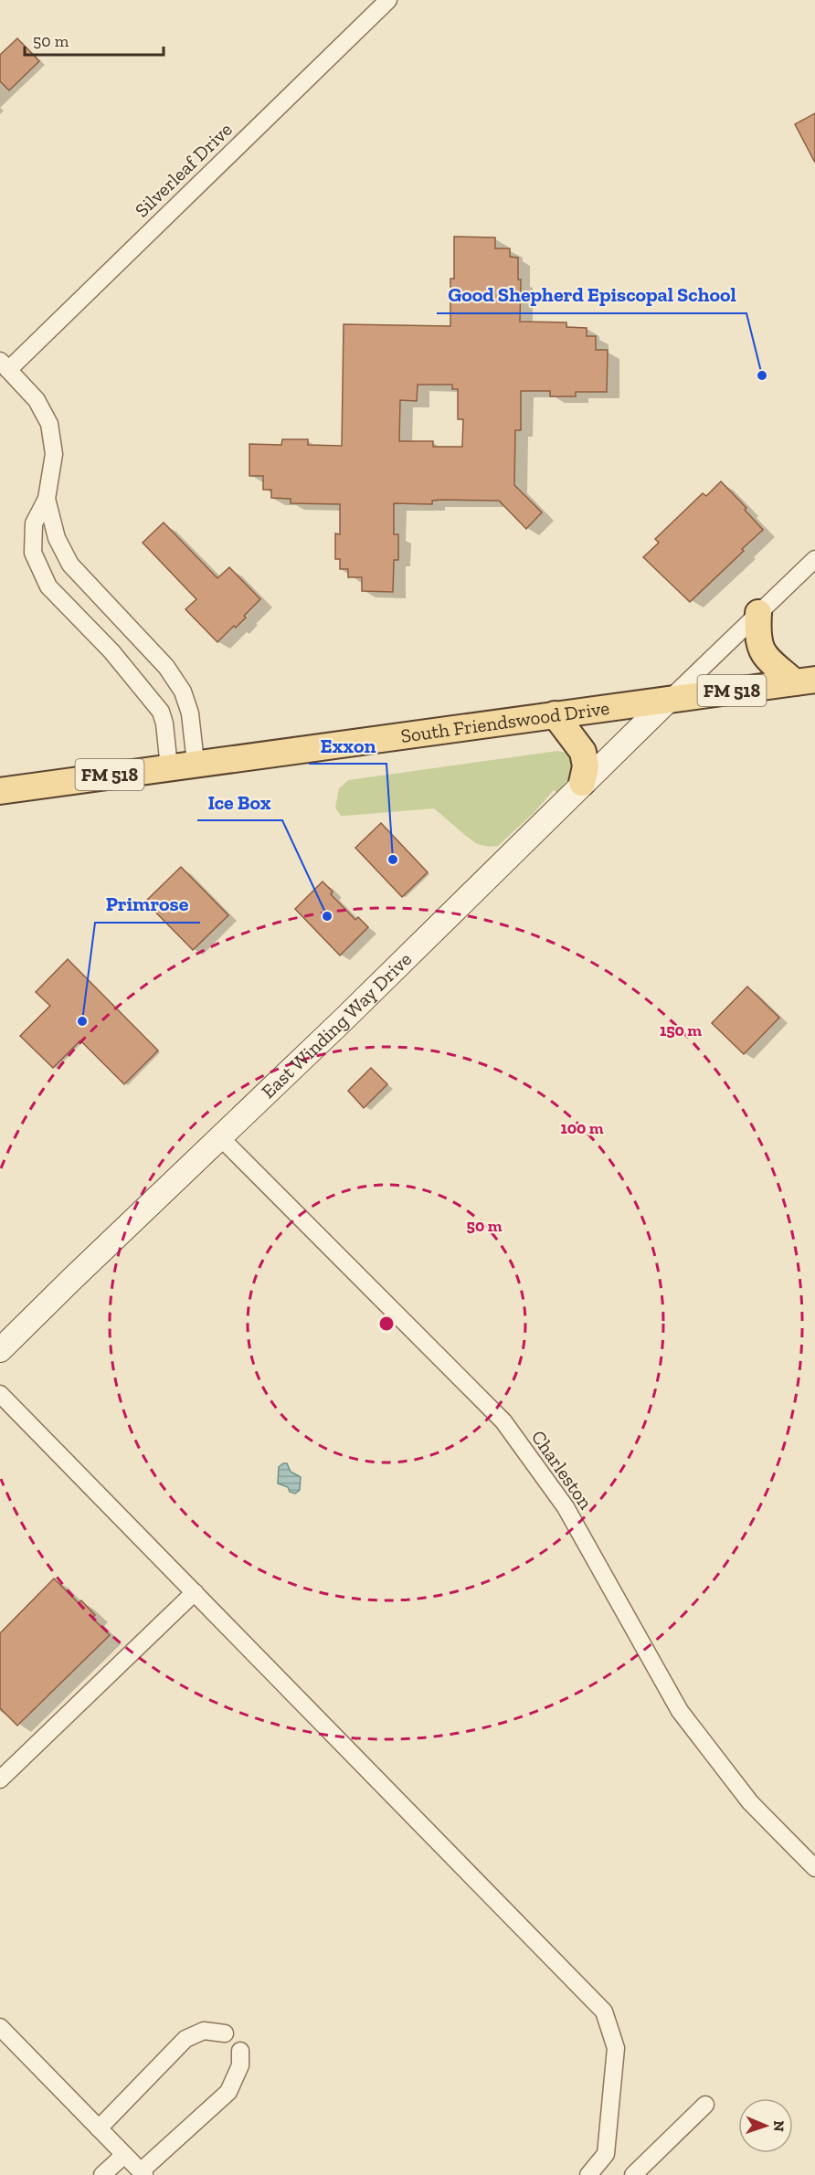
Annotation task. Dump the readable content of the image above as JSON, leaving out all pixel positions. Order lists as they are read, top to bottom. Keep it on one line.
{"streets":{"main road":["FM 518","South Friendswood Drive"],"street":["Silverleaf Drive","East Winding Way Drive","Charleston"]},"crossings":[["South Friendswood Drive","East Winding Way Drive"],["East Winding Way Drive","Charleston"]],"places":["Good Shepherd Episcopal School","Exxon","Ice Box","Primrose"],"scale_bar":"50 m","north":"right","rings":["150 m","100 m","50 m"]}
